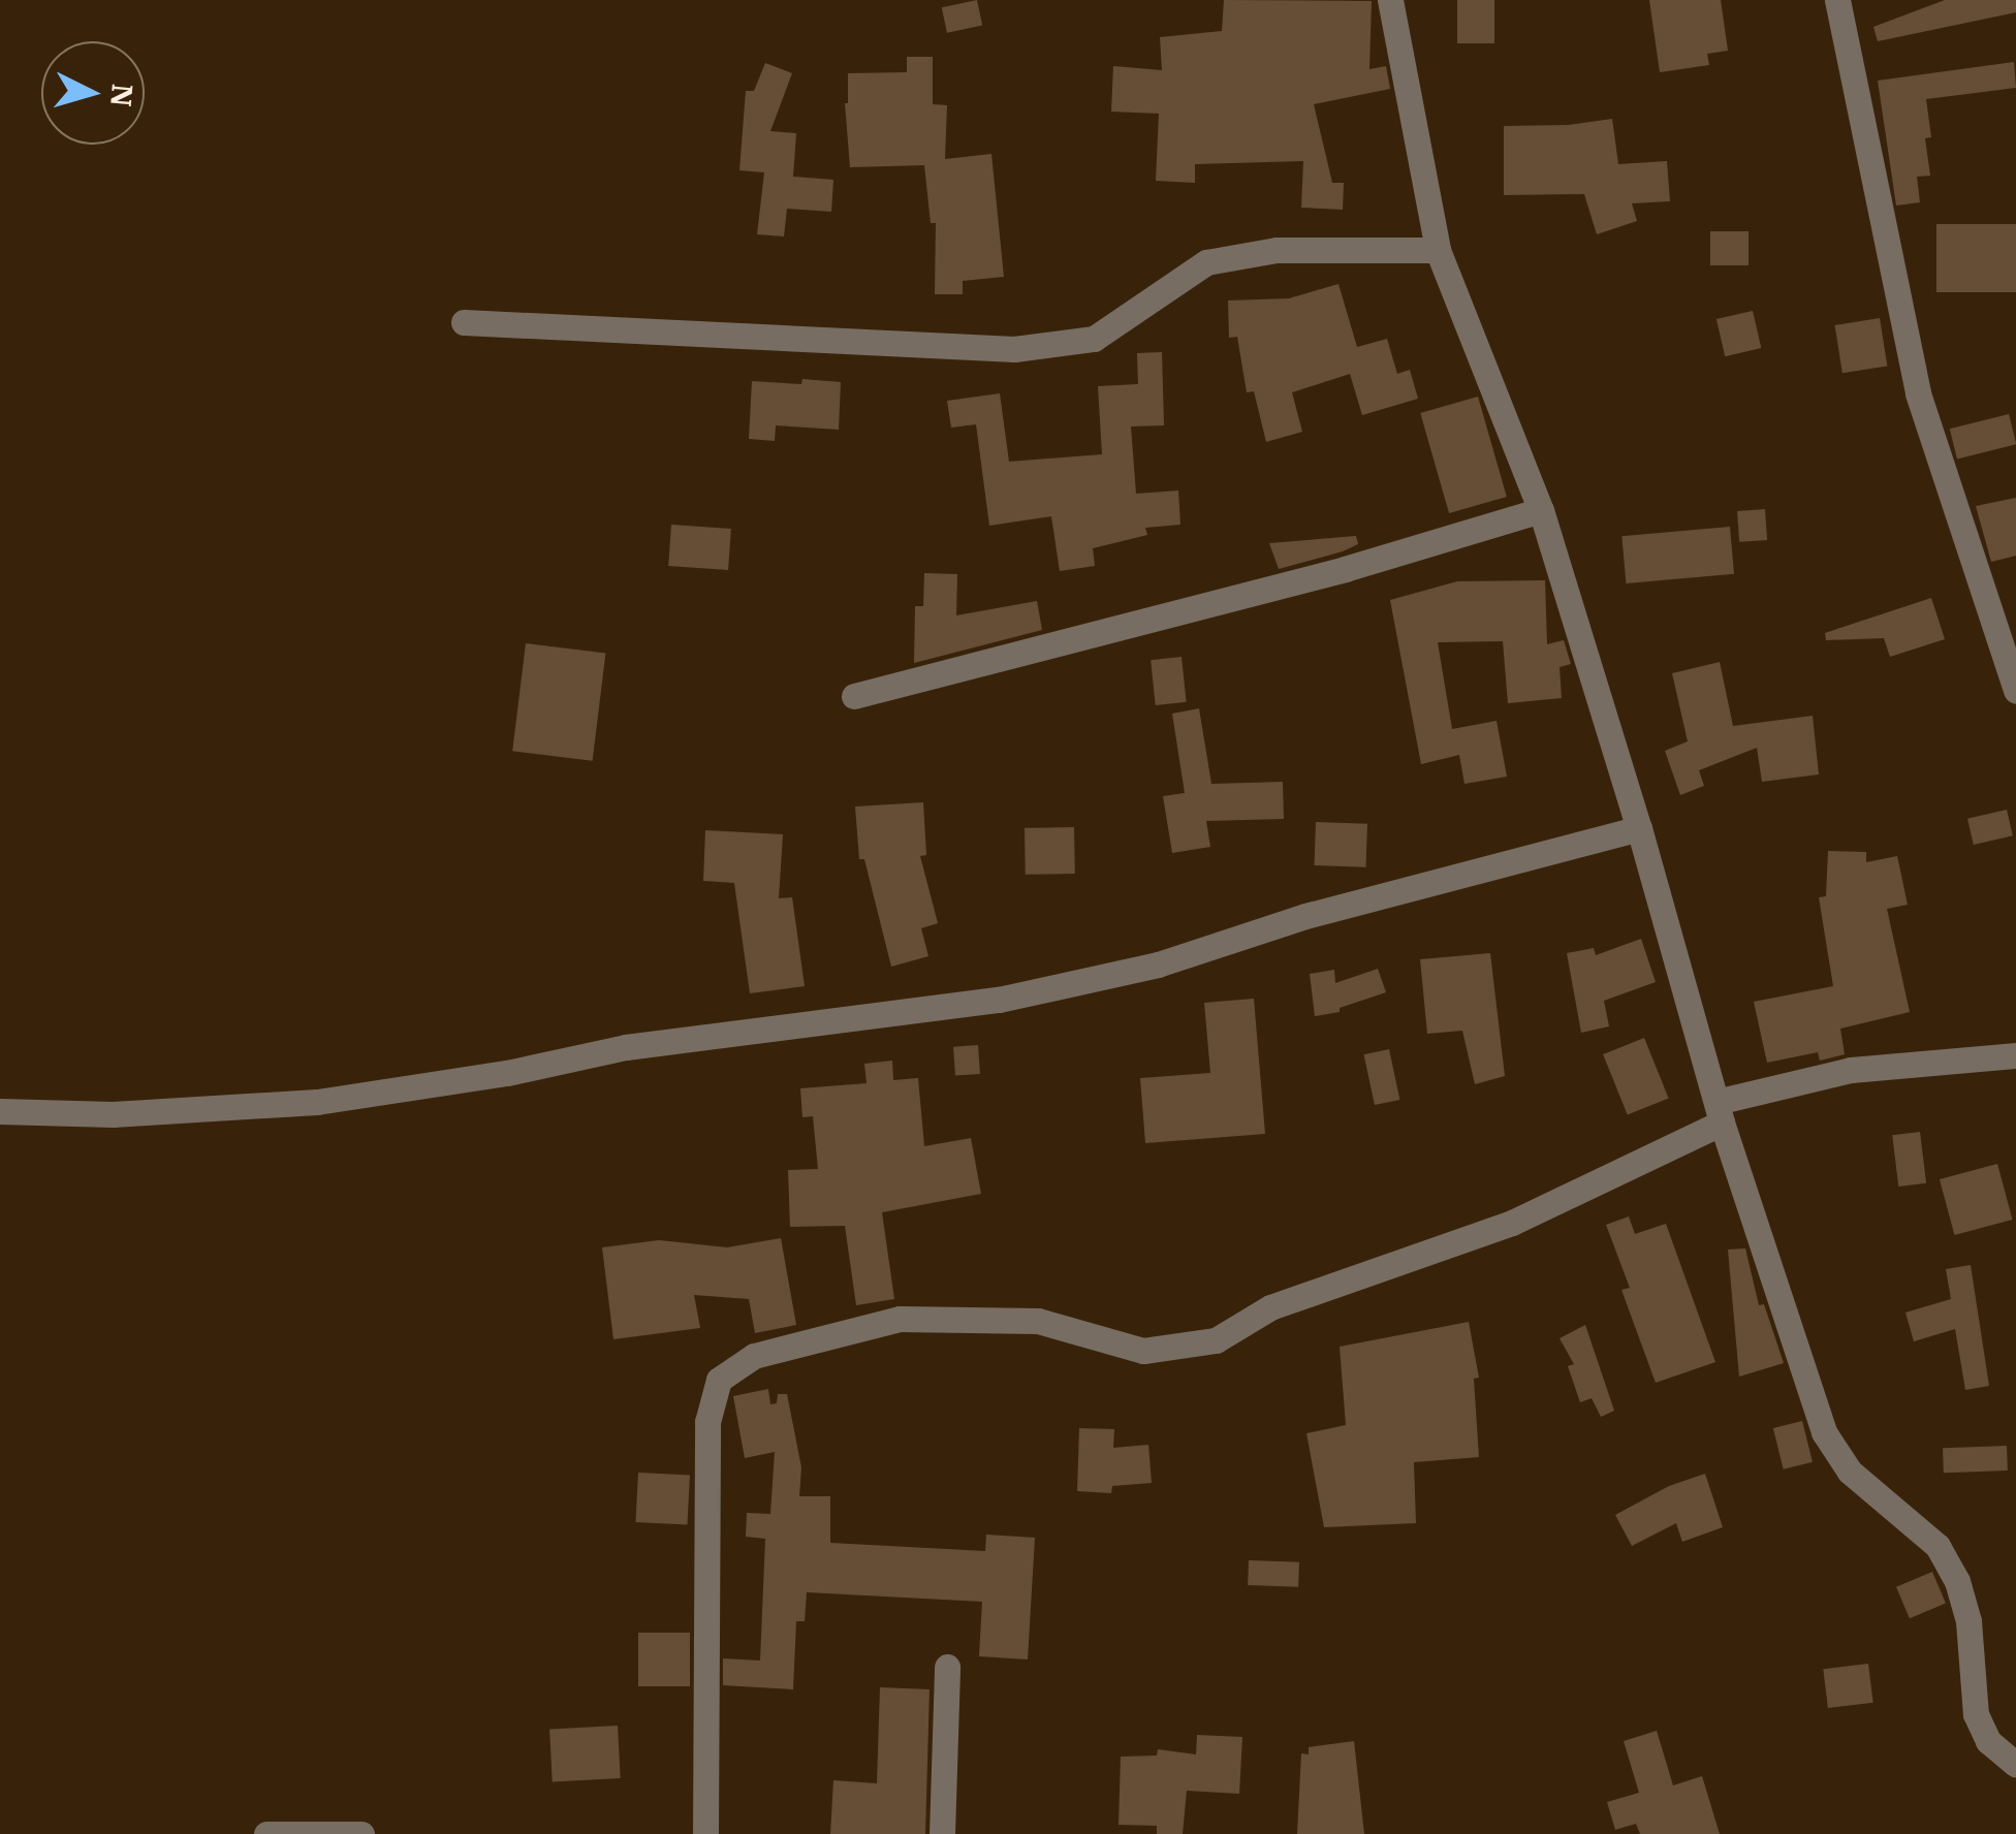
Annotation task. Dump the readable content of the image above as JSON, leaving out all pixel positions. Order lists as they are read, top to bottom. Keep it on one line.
{"north":"right"}
